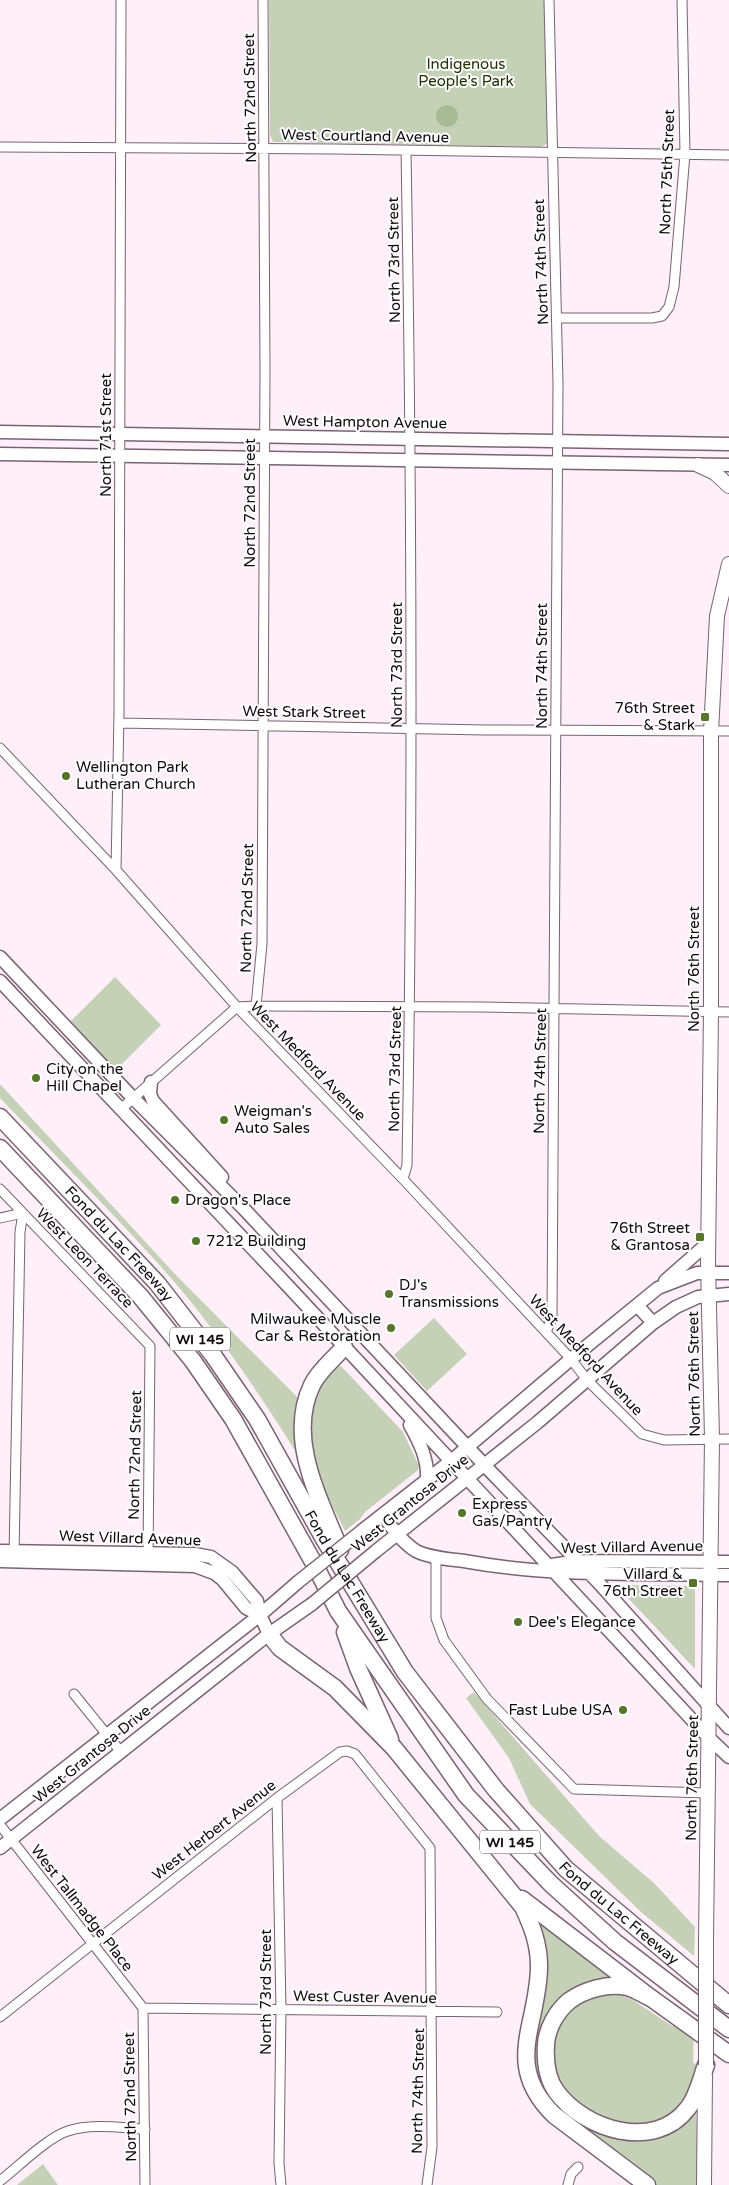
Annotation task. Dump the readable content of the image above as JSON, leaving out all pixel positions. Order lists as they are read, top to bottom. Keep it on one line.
{"streets":{"highway":["Fond du Lac Freeway","WI 145"],"main road":["North 76th Street"],"street":["North 72nd Street","West Courtland Avenue","North 75th Street","North 73rd Street","North 74th Street","West Hampton Avenue","North 71st Street","West Stark Street","West Medford Avenue","West Leon Terrace","West Grantosa Drive","West Villard Avenue","West Herbert Avenue","West Tallmadge Place","West Custer Avenue"]},"crossings":[["North 72nd Street","West Courtland Avenue"],["North 72nd Street","West Hampton Avenue"],["North 72nd Street","West Stark Street"],["North 72nd Street","West Leon Terrace"],["North 72nd Street","West Villard Avenue"],["North 72nd Street","West Tallmadge Place"],["North 72nd Street","West Custer Avenue"],["West Courtland Avenue","North 75th Street"],["West Courtland Avenue","North 73rd Street"],["West Courtland Avenue","North 74th Street"],["West Courtland Avenue","North 71st Street"],["North 75th Street","North 74th Street"],["North 73rd Street","West Hampton Avenue"],["North 73rd Street","West Stark Street"],["North 73rd Street","West Medford Avenue"],["North 73rd Street","West Herbert Avenue"],["North 73rd Street","West Custer Avenue"],["North 74th Street","West Hampton Avenue"],["North 74th Street","West Stark Street"],["North 74th Street","West Medford Avenue"],["North 74th Street","West Herbert Avenue"],["North 74th Street","West Custer Avenue"],["West Hampton Avenue","North 71st Street"],["North 71st Street","West Stark Street"],["North 71st Street","West Medford Avenue"],["West Stark Street","North 76th Street"],["North 76th Street","West Medford Avenue"],["North 76th Street","West Grantosa Drive"],["North 76th Street","West Villard Avenue"],["West Medford Avenue","West Grantosa Drive"],["West Grantosa Drive","West Villard Avenue"],["West Grantosa Drive","West Tallmadge Place"],["West Herbert Avenue","West Tallmadge Place"],["West Tallmadge Place","West Custer Avenue"]],"parks":["Indigenous People’s Park"],"places":{"transit":["76th Street & Stark","76th Street & Grantosa","Villard & 76th Street"],"other":["Wellington Park Lutheran Church","City on the Hill Chapel","Weigman's Auto Sales","Dragon's Place","7212 Building","DJ's Transmissions","Milwaukee Muscle Car & Restoration","Express Gas/Pantry","Dee's Elegance","Fast Lube USA"]}}
